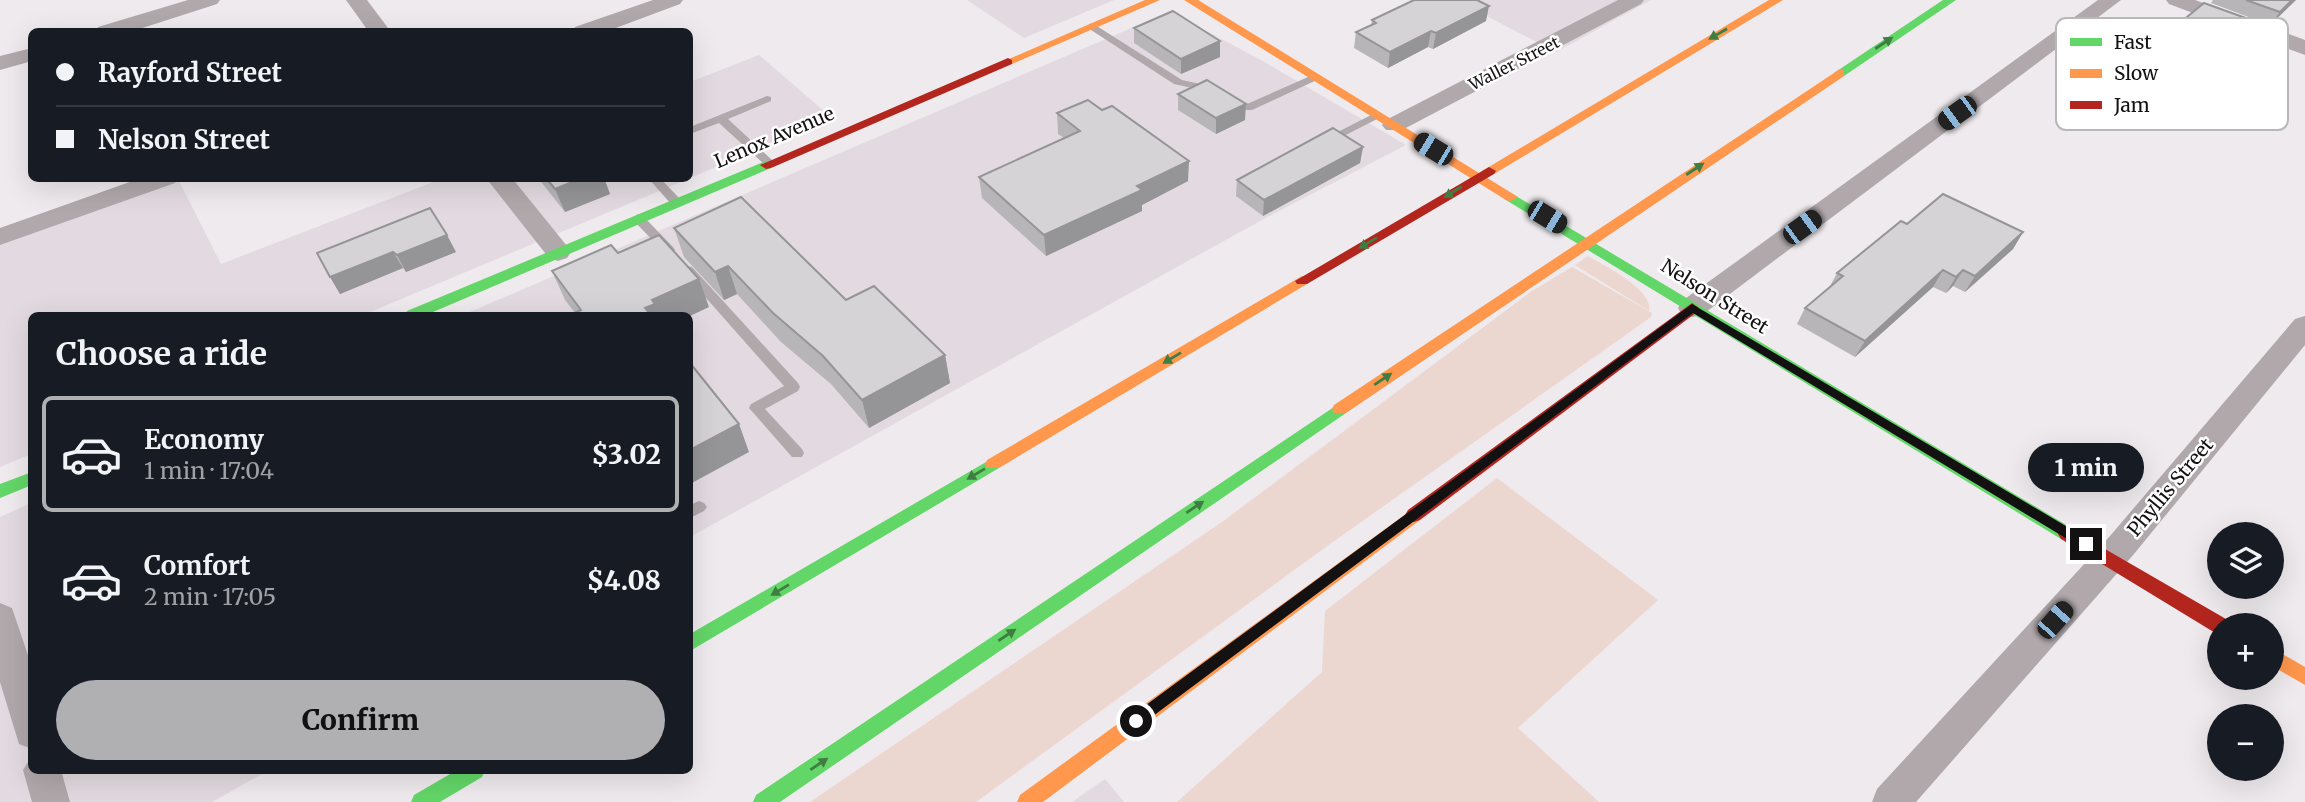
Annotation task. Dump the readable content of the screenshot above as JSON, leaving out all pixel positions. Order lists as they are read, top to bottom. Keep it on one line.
{"streets":{"main road":["Lenox Avenue","Nelson Street"],"street":["Waller Street","Phyllis Street"]},"crossings":[["Waller Street","Nelson Street"],["Nelson Street","Phyllis Street"]],"legend":["Fast","Slow","Jam"],"page":{"banner":["Rayford Street","Nelson Street"],"heading":"Choose a ride","list":[{"name":"Economy","note":"1 min · 17:04","value":"$3.02"},{"name":"Comfort","note":"2 min · 17:05","value":"$4.08"}],"bubble":"1 min","map_buttons":["+","−"],"buttons":"Confirm"}}
